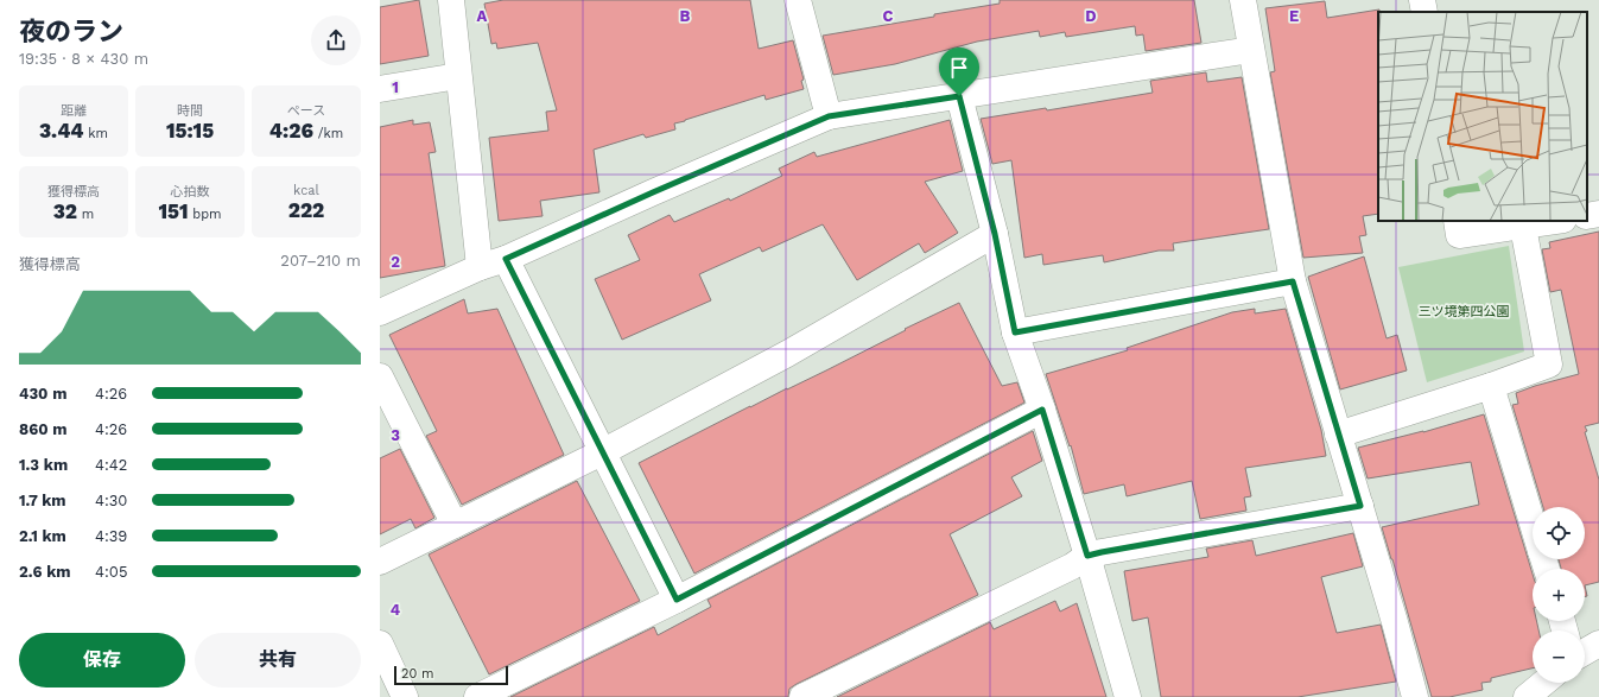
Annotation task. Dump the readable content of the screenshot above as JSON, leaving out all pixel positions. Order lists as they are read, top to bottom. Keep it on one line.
{"parks":["三ツ境第四公園"],"scale_bar":"20 m","page":{"heading":["夜のラン","19:35 · 8 × 430 m"],"stats":[["距離","3.44 km"],["時間","15:15"],["ペース","4:26 /km"],["獲得標高","32 m"],["心拍数","151 bpm"],["kcal","222"]],"chart":["獲得標高","207–210 m"],"list":[{"name":"430 m","note":"4:26"},{"name":"860 m","note":"4:26"},{"name":"1.3 km","note":"4:42"},{"name":"1.7 km","note":"4:30"},{"name":"2.1 km","note":"4:39"},{"name":"2.6 km","note":"4:05"}],"map_buttons":["+","−"],"buttons":["保存","共有"],"scale":"20 m"},"grid":{"columns":["A","B","C","D","E"],"rows":["1","2","3","4"]}}
